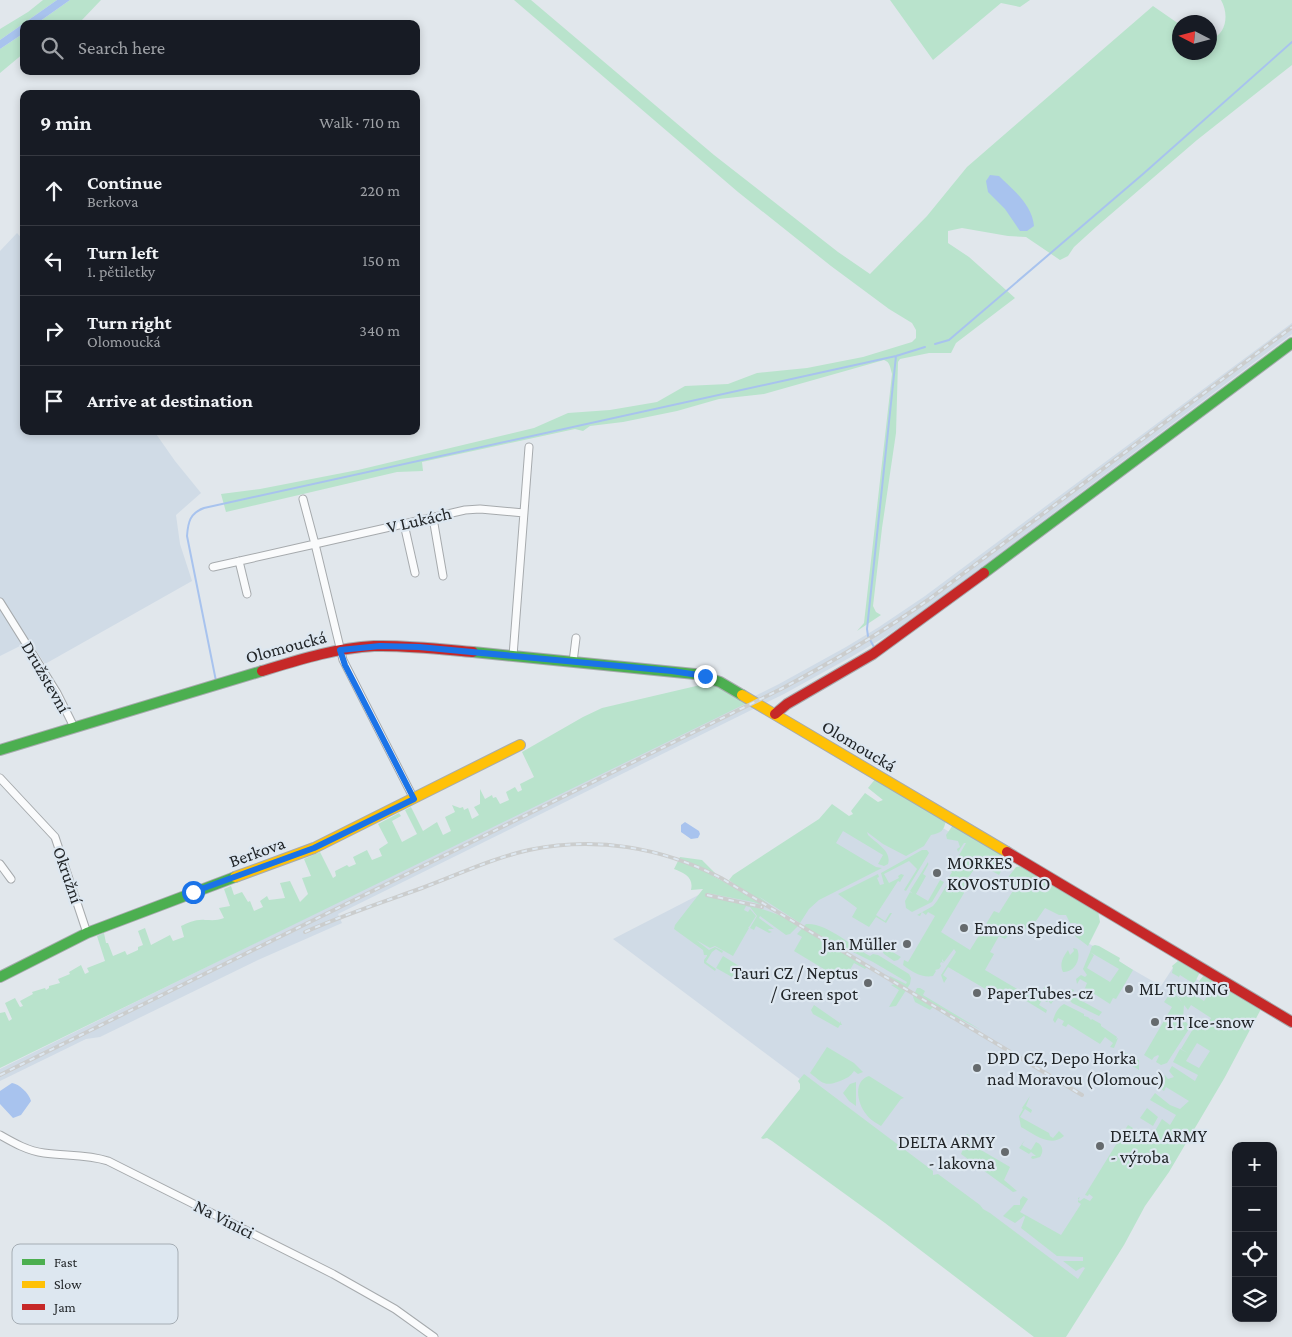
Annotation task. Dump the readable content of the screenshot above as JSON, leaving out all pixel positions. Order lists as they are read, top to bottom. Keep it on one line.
{"streets":{"street":["V Lukách","Olomoucká","Družstevní","Berkova","Okružní","Na Vinici"]},"crossings":[["Olomoucká","Družstevní"],["Berkova","Okružní"]],"places":["MORKES KOVOSTUDIO","Emons Spedice","Jan Müller","Tauri CZ / Neptus / Green spot","ML TUNING","PaperTubes-cz","TT Ice-snow","DPD CZ, Depo Horka nad Moravou (Olomouc)","DELTA ARMY - výroba","DELTA ARMY - lakovna"],"legend":["Fast","Slow","Jam"],"north":"left","page":{"search":"Search here","heading":["9 min","Walk · 710 m"],"list":[["Continue","Berkova","220 m"],["Turn left","1. pětiletky","150 m"],["Turn right","Olomoucká","340 m"],"Arrive at destination"],"map_buttons":["+","−"]}}
